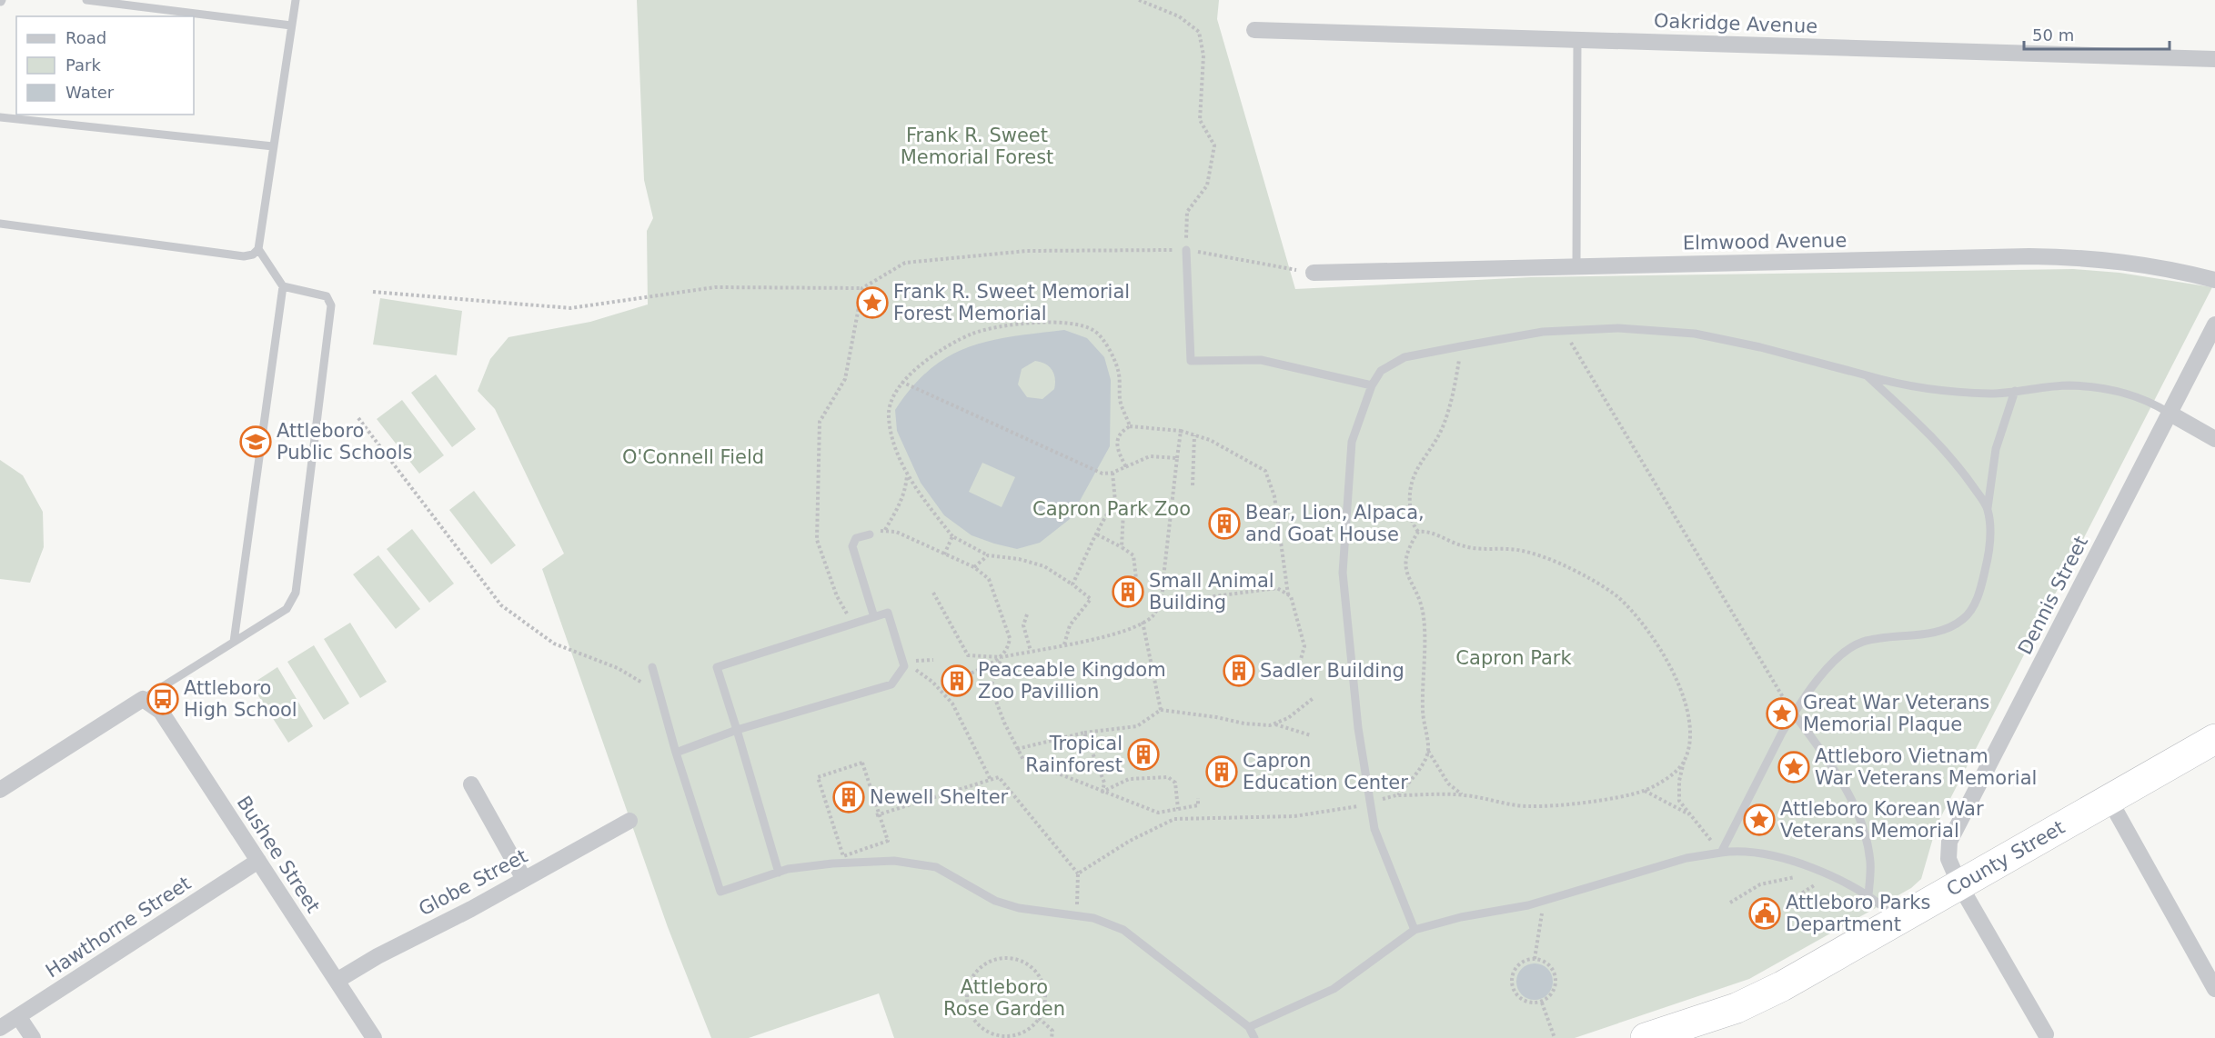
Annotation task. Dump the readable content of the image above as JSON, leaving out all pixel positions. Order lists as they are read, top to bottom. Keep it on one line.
{"streets":{"highway":["County Street"],"street":["Oakridge Avenue","Elmwood Avenue","Dennis Street","Bushee Street","Globe Street","Hawthorne Street"]},"crossings":[["Dennis Street","County Street"],["Bushee Street","Globe Street"],["Bushee Street","Hawthorne Street"]],"parks":["Frank R. Sweet Memorial Forest","O'Connell Field","Capron Park Zoo","Capron Park","Attleboro Rose Garden"],"places":{"place":["Frank R. Sweet Memorial Forest Memorial","Great War Veterans Memorial Plaque","Attleboro Vietnam War Veterans Memorial","Attleboro Korean War Veterans Memorial"],"school or university":["Attleboro Public Schools"],"building":["Bear, Lion, Alpaca, and Goat House","Small Animal Building","Sadler Building","Peaceable Kingdom Zoo Pavillion","Tropical Rainforest","Capron Education Center","Newell Shelter"],"bus stop":["Attleboro High School"],"public building":["Attleboro Parks Department"]},"legend":["Road","Park","Water"],"scale_bar":"50 m"}
